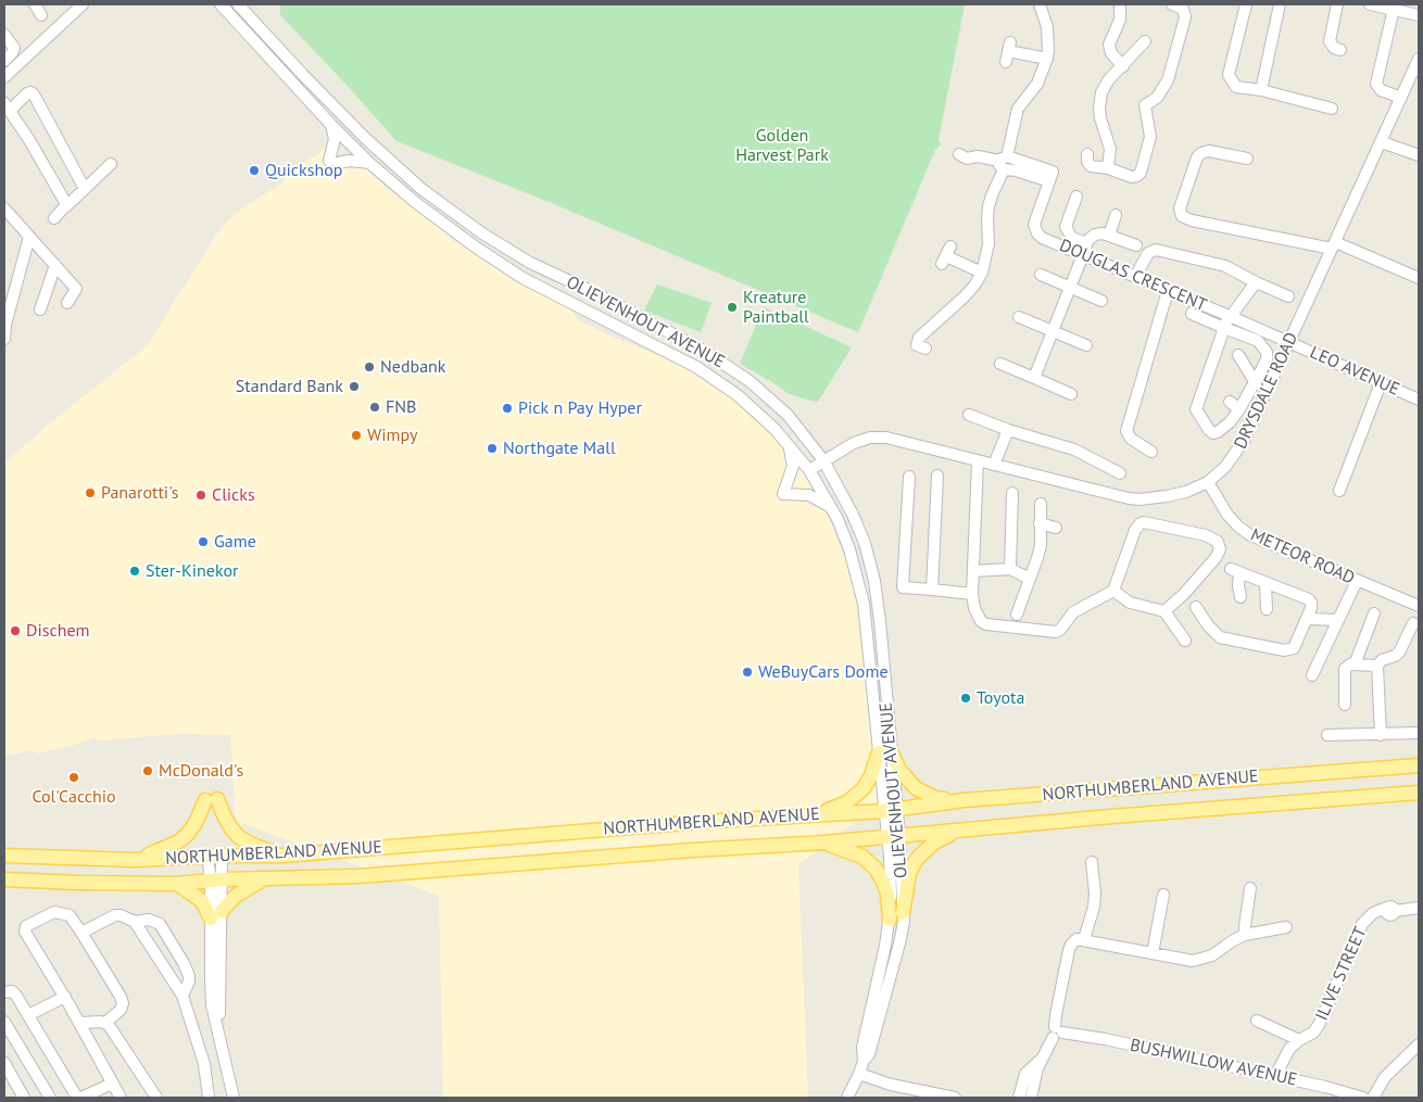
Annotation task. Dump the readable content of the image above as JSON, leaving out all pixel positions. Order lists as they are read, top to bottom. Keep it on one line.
{"streets":{"main road":["NORTHUMBERLAND AVENUE"],"street":["DOUGLAS CRESCENT","OLIEVENHOUT AVENUE","LEO AVENUE","DRYSDALE ROAD","METEOR ROAD","ILIVE STREET","BUSHWILLOW AVENUE"]},"crossings":[["DOUGLAS CRESCENT","LEO AVENUE"],["DOUGLAS CRESCENT","DRYSDALE ROAD"],["OLIEVENHOUT AVENUE","DRYSDALE ROAD"],["OLIEVENHOUT AVENUE","NORTHUMBERLAND AVENUE"],["LEO AVENUE","DRYSDALE ROAD"],["DRYSDALE ROAD","METEOR ROAD"],["ILIVE STREET","BUSHWILLOW AVENUE"]],"parks":["Golden Harvest Park"],"places":["Quickshop","Kreature Paintball","Nedbank","Standard Bank","FNB","Pick n Pay Hyper","Wimpy","Northgate Mall","Panarotti's","Clicks","Game","Ster-Kinekor","Dischem","WeBuyCars Dome","Toyota","McDonald's","Col'Cacchio"]}
